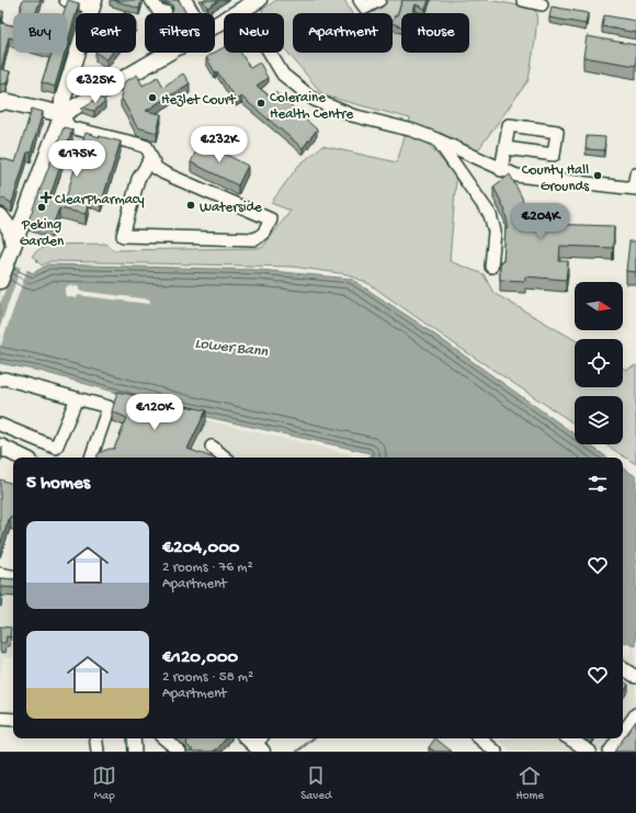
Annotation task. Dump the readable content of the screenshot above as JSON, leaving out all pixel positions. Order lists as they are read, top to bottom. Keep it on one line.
{"water":["Lower Bann"],"places":{"other":["Hezlet Court","Coleraine Health Centre","County Hall Grounds","Waterside","Peking Garden"],"health":["ClearPharmacy"]},"north":"right","page":{"chip":["Buy","Rent","Filters","New","Apartment","House"],"price":["€325K","€232K","€175K","€204K","€120K"],"heading":"5 homes","list":[{"name":"€204,000","note":"2 rooms · 76 m² · Apartment"},{"name":"€120,000","note":"2 rooms · 58 m² · Apartment"}],"tabs":["Map","Saved","Home"]}}
